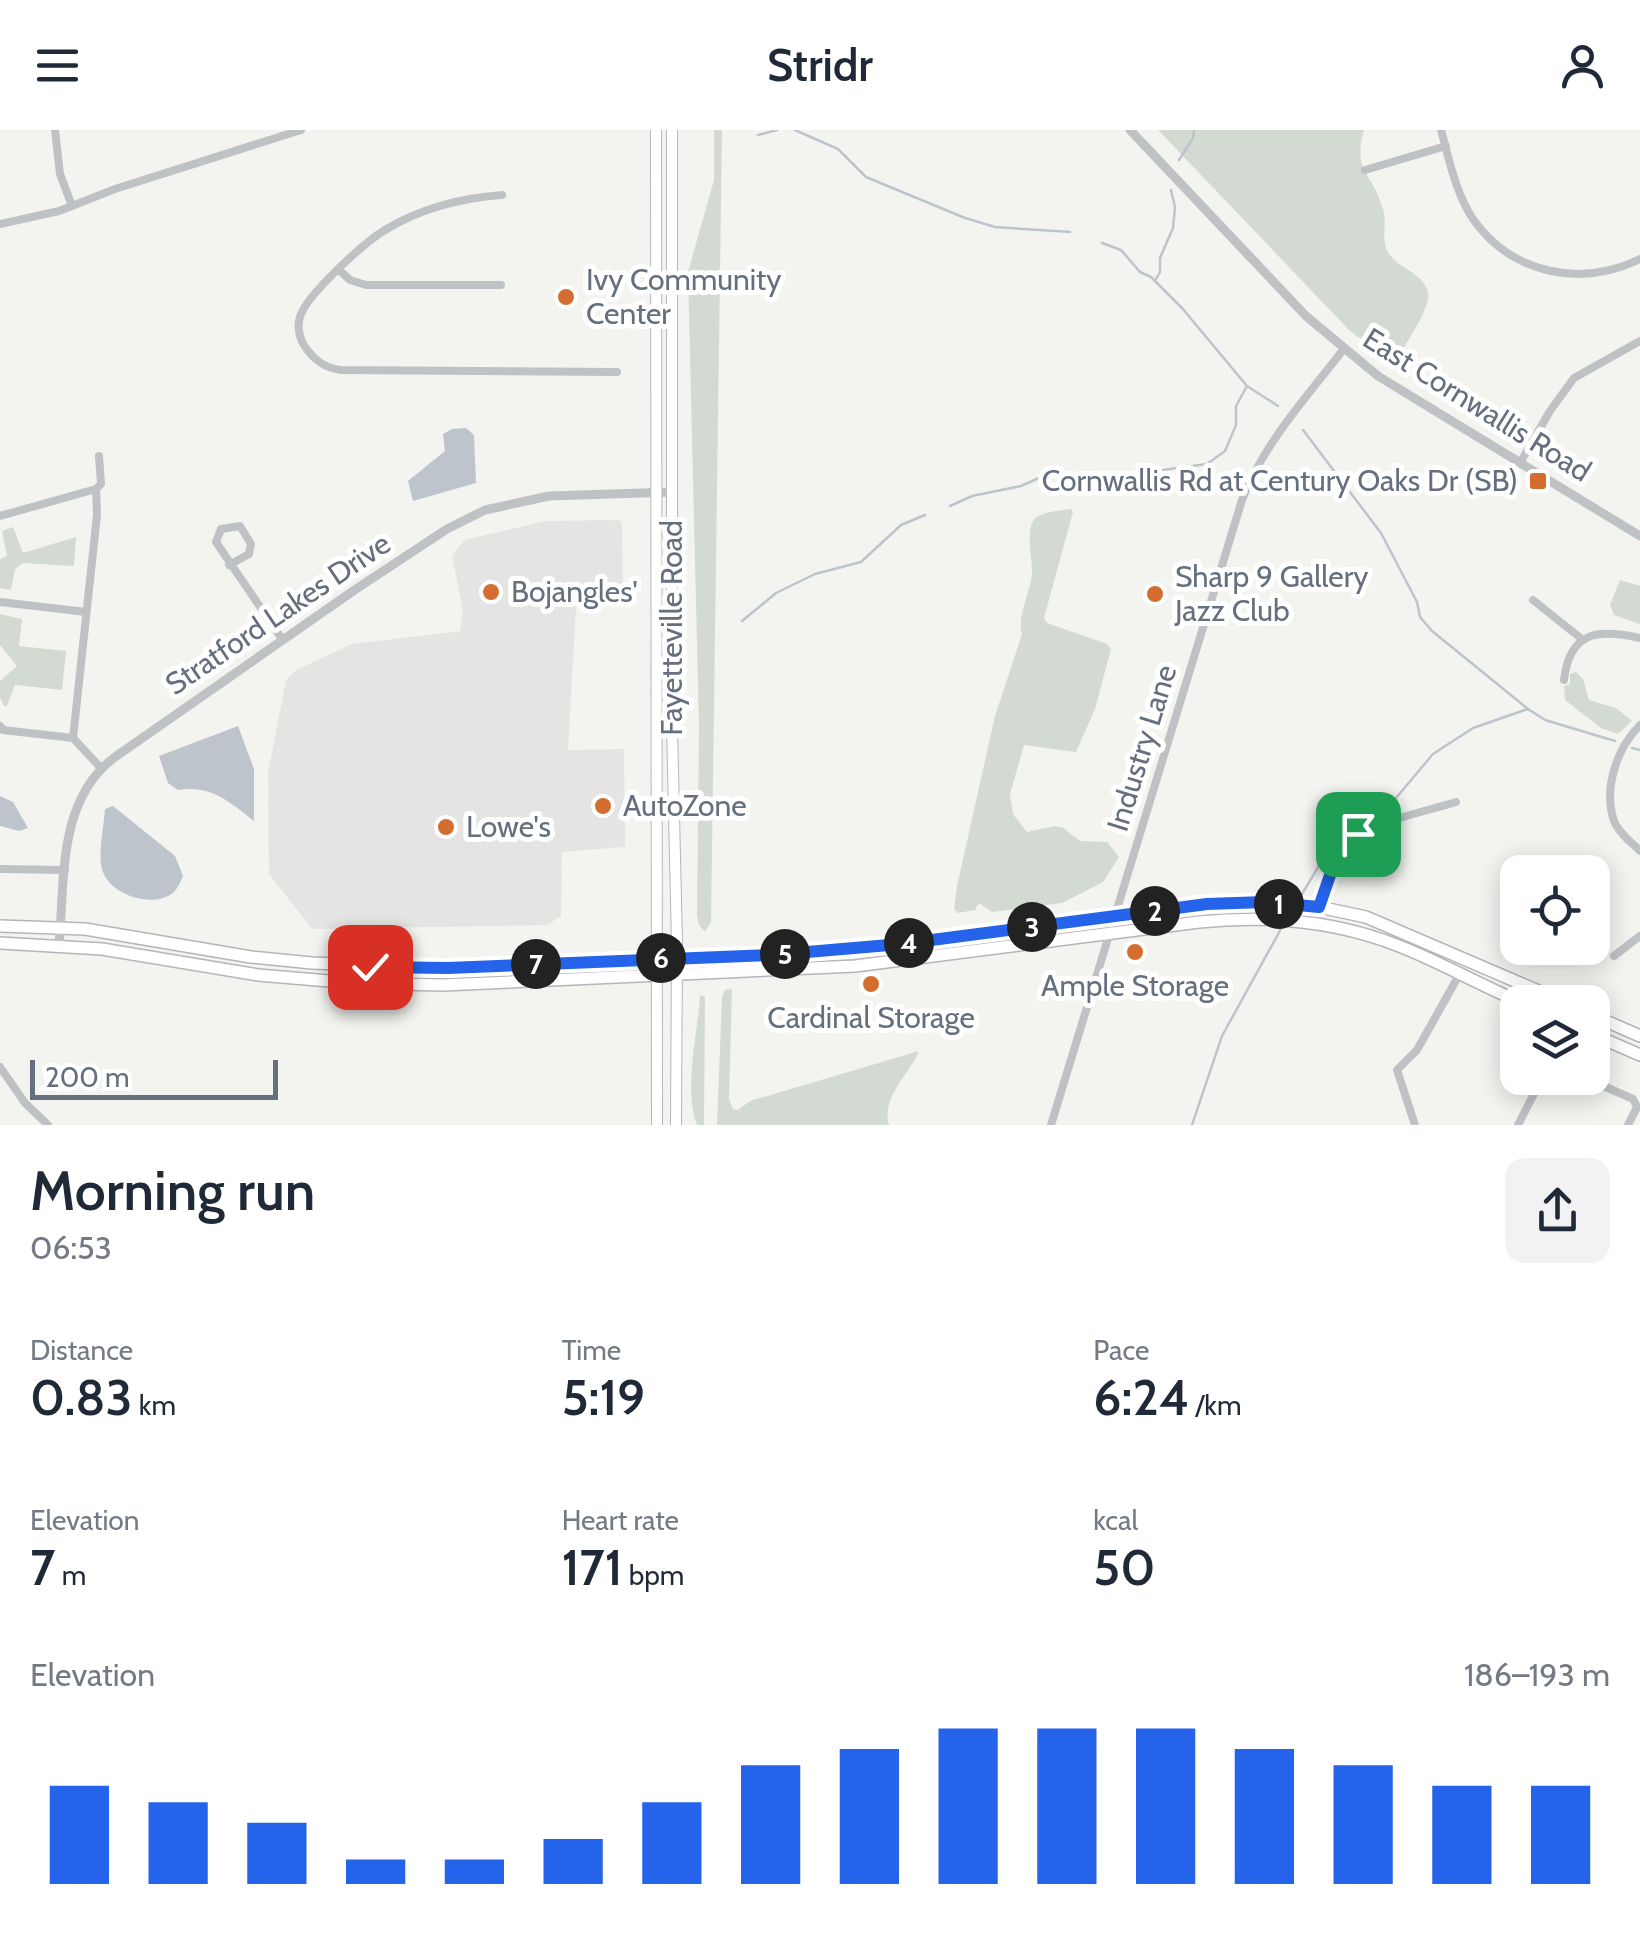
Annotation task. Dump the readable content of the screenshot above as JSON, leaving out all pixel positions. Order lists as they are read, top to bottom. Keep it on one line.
{"streets":{"main road":["Fayetteville Road"],"street":["East Cornwallis Road","Stratford Lakes Drive","Industry Lane"]},"crossings":[["East Cornwallis Road","Industry Lane"],["Stratford Lakes Drive","Fayetteville Road"]],"places":{"other":["Ivy Community Center","Bojangles'","Sharp 9 Gallery Jazz Club","AutoZone","Lowe's","Ample Storage","Cardinal Storage"],"transit":["Cornwallis Rd at Century Oaks Dr (SB)"]},"scale_bar":"200 m","page":{"header":"Stridr","pins":["1","2","3","4","5","6","7"],"scale":"200 m","heading":["Morning run","06:53"],"stats":[["Distance","0.83 km"],["Time","5:19"],["Pace","6:24 /km"],["Elevation","7 m"],["Heart rate","171 bpm"],["kcal","50"]],"chart":["Elevation","186–193 m"]}}
